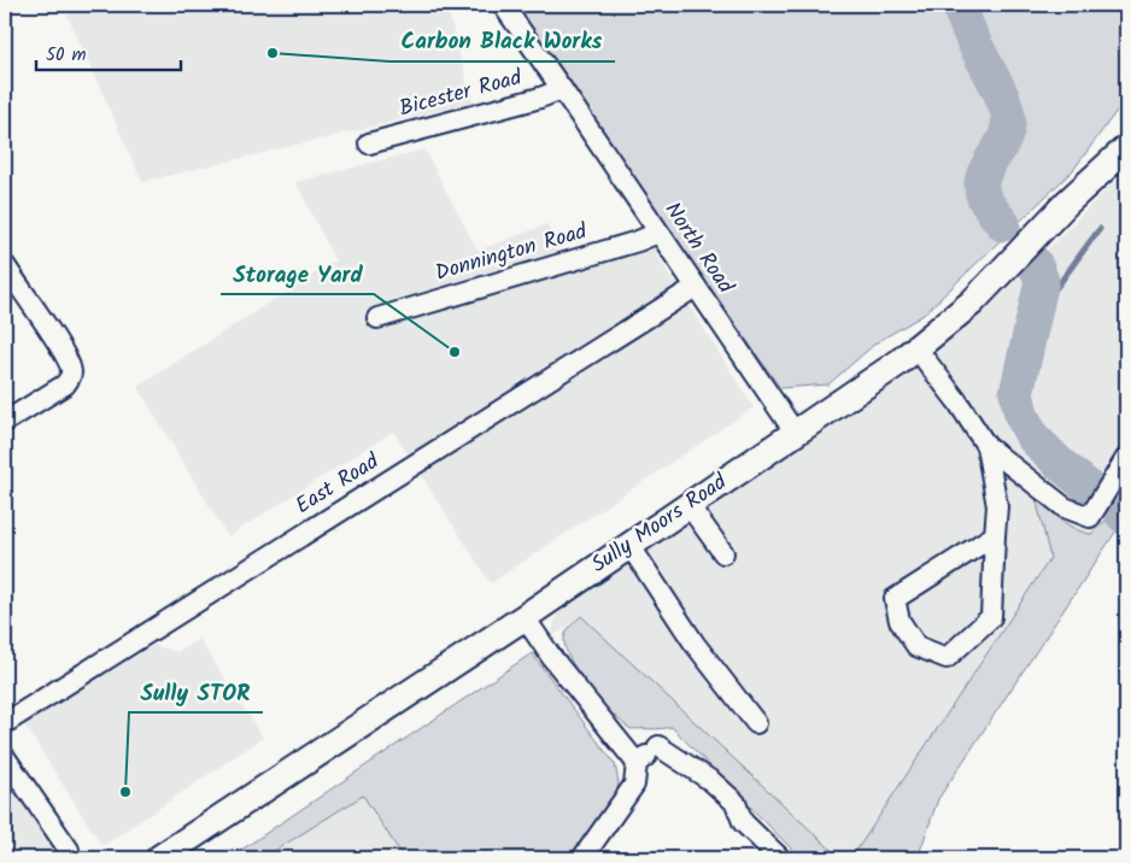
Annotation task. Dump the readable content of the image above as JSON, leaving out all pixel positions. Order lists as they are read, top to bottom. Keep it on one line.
{"streets":{"main road":["Sully Moors Road"],"lane":["Bicester Road","North Road","Donnington Road","East Road"]},"crossings":[["Bicester Road","North Road"],["North Road","Donnington Road"],["North Road","East Road"],["North Road","Sully Moors Road"]],"places":["Carbon Black Works","Storage Yard","Sully STOR"],"scale_bar":"50 m"}
